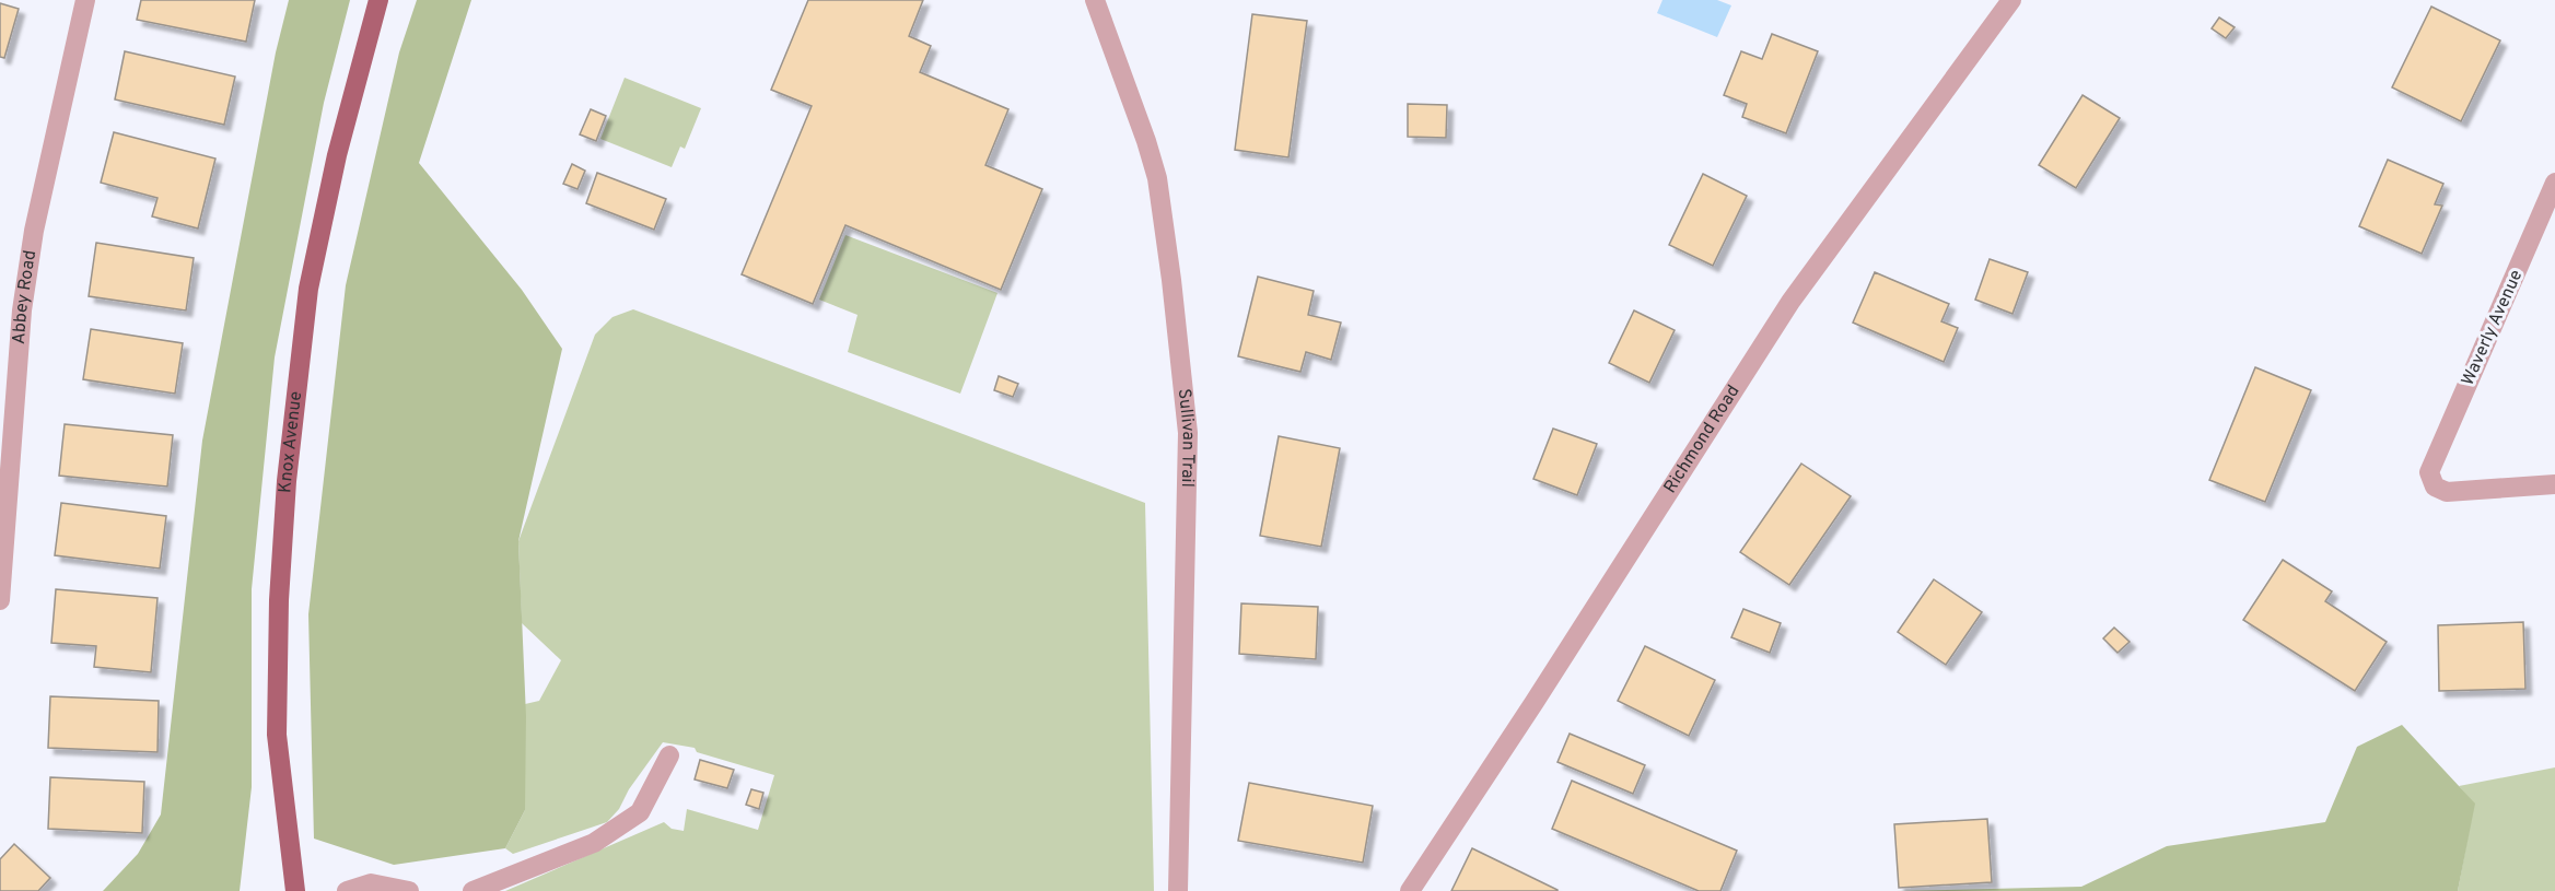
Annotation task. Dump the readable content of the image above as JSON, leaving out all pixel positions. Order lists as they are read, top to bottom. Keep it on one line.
{"streets":{"main road":["Knox Avenue"],"street":["Abbey Road","Waverly Avenue","Sullivan Trail","Richmond Road"]}}
